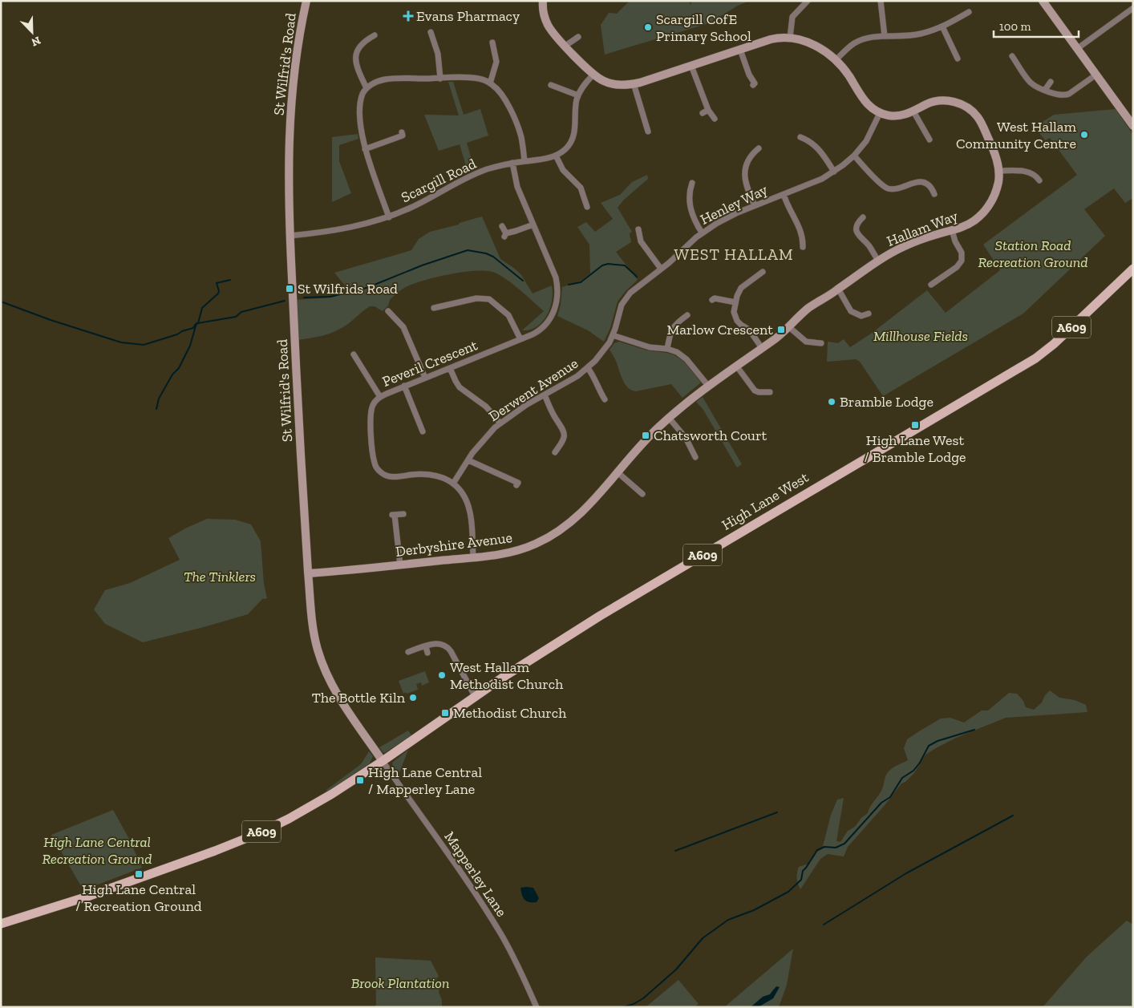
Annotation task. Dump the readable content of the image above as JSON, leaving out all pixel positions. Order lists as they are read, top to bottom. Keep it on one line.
{"streets":{"main road":["A609","High Lane West"],"street":["St Wilfrid's Road","Scargill Road","Henley Way","Hallam Way","Peveril Crescent","Derwent Avenue","Derbyshire Avenue","Mapperley Lane"]},"crossings":[["St Wilfrid's Road","Scargill Road"],["St Wilfrid's Road","A609"],["St Wilfrid's Road","High Lane West"],["St Wilfrid's Road","Derbyshire Avenue"],["St Wilfrid's Road","Mapperley Lane"],["Scargill Road","Peveril Crescent"],["Henley Way","Hallam Way"],["Henley Way","Derwent Avenue"],["Hallam Way","Derbyshire Avenue"],["A609","High Lane West"],["A609","Mapperley Lane"],["Peveril Crescent","Derwent Avenue"],["Peveril Crescent","Derbyshire Avenue"],["High Lane West","Mapperley Lane"]],"districts":["WEST HALLAM"],"parks":["Station Road Recreation Ground","Millhouse Fields","The Tinklers","High Lane Central Recreation Ground","Brook Plantation"],"places":{"health":["Evans Pharmacy"],"other":["Scargill CofE Primary School","West Hallam Community Centre","Bramble Lodge","West Hallam Methodist Church","The Bottle Kiln"],"transit":["St Wilfrids Road","Marlow Crescent","High Lane West / Bramble Lodge","Chatsworth Court","Methodist Church","High Lane Central / Mapperley Lane","High Lane Central / Recreation Ground"]},"scale_bar":"100 m","north":"bottom right"}
